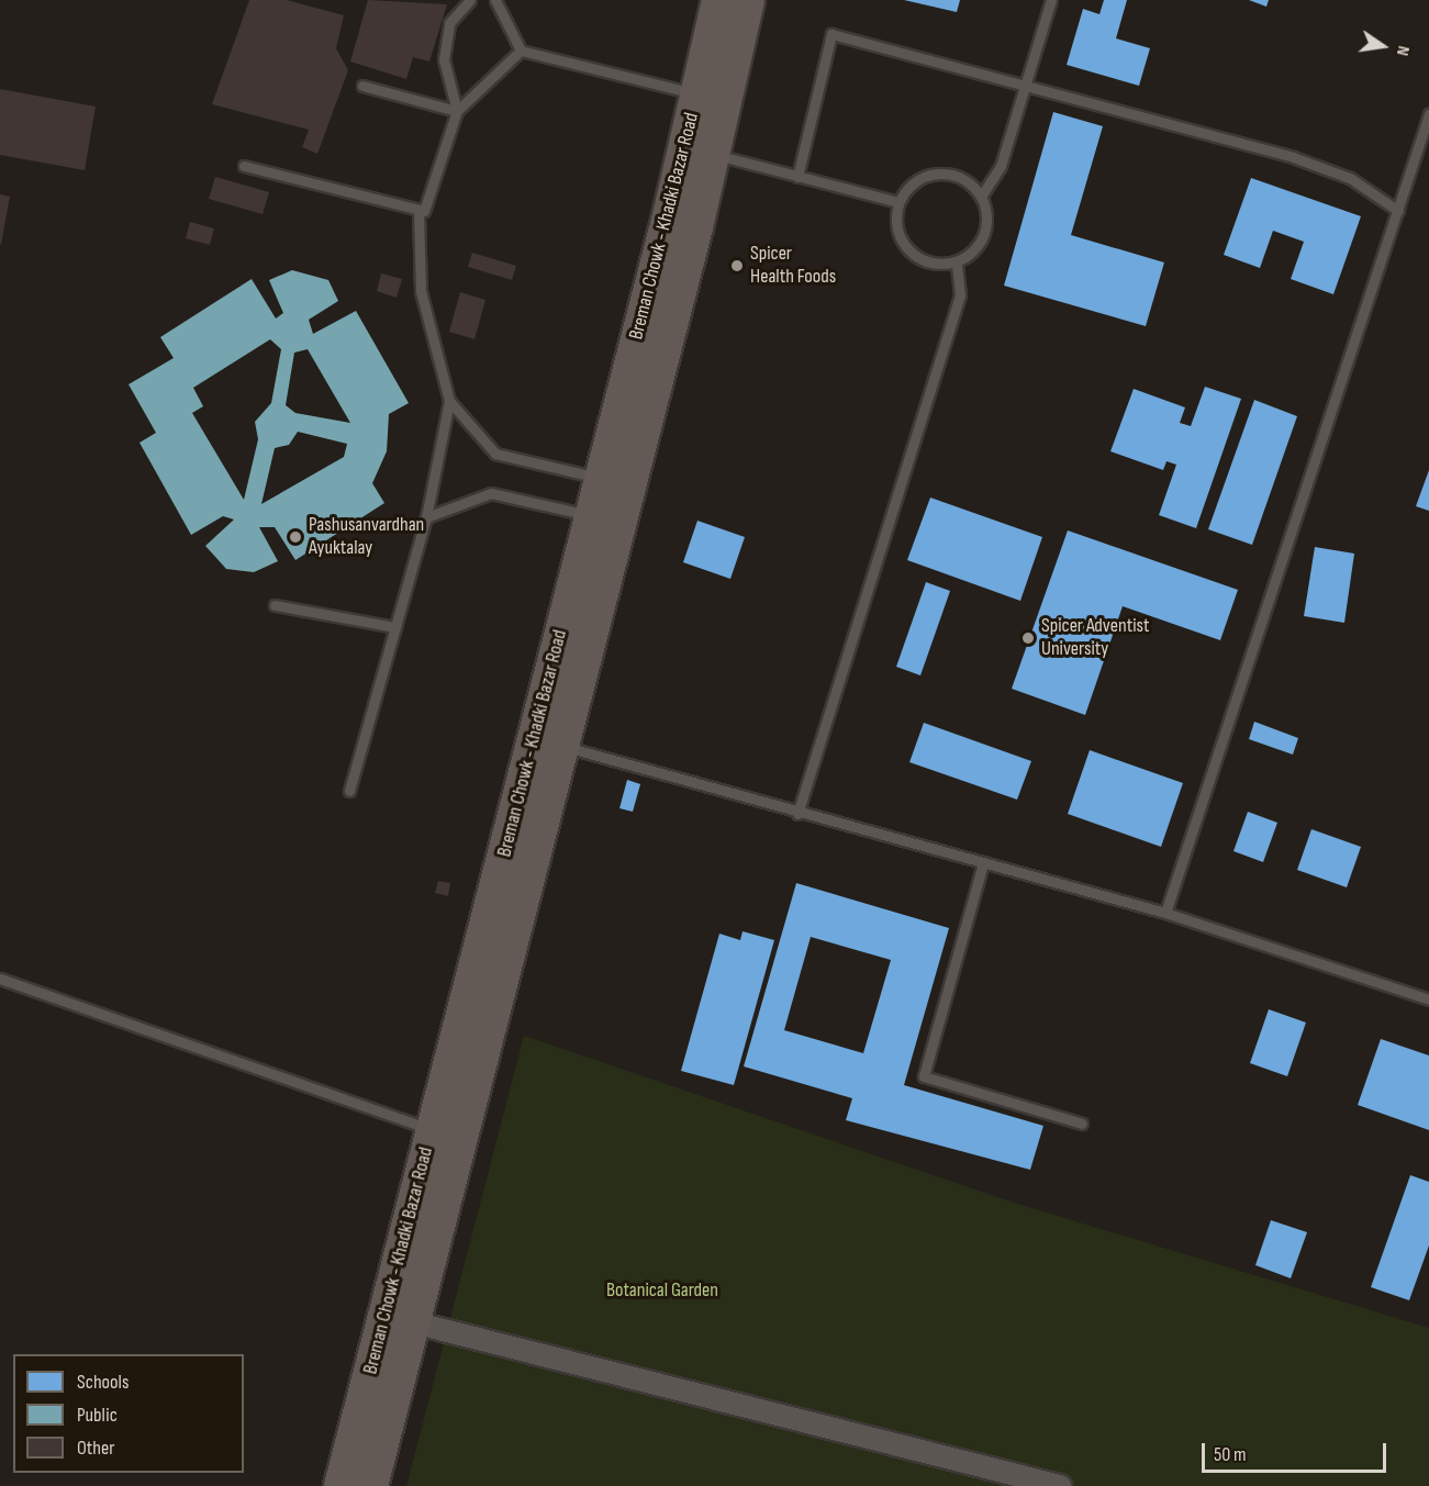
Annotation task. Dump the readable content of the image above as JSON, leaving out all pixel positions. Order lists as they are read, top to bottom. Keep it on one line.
{"streets":{"main road":["Breman Chowk - Khadki Bazar Road"]},"parks":["Botanical Garden"],"places":["Spicer Health Foods","Pashusanvardhan Ayuktalay","Spicer Adventist University"],"legend":["Schools","Public","Other"],"scale_bar":"50 m","north":"right"}
